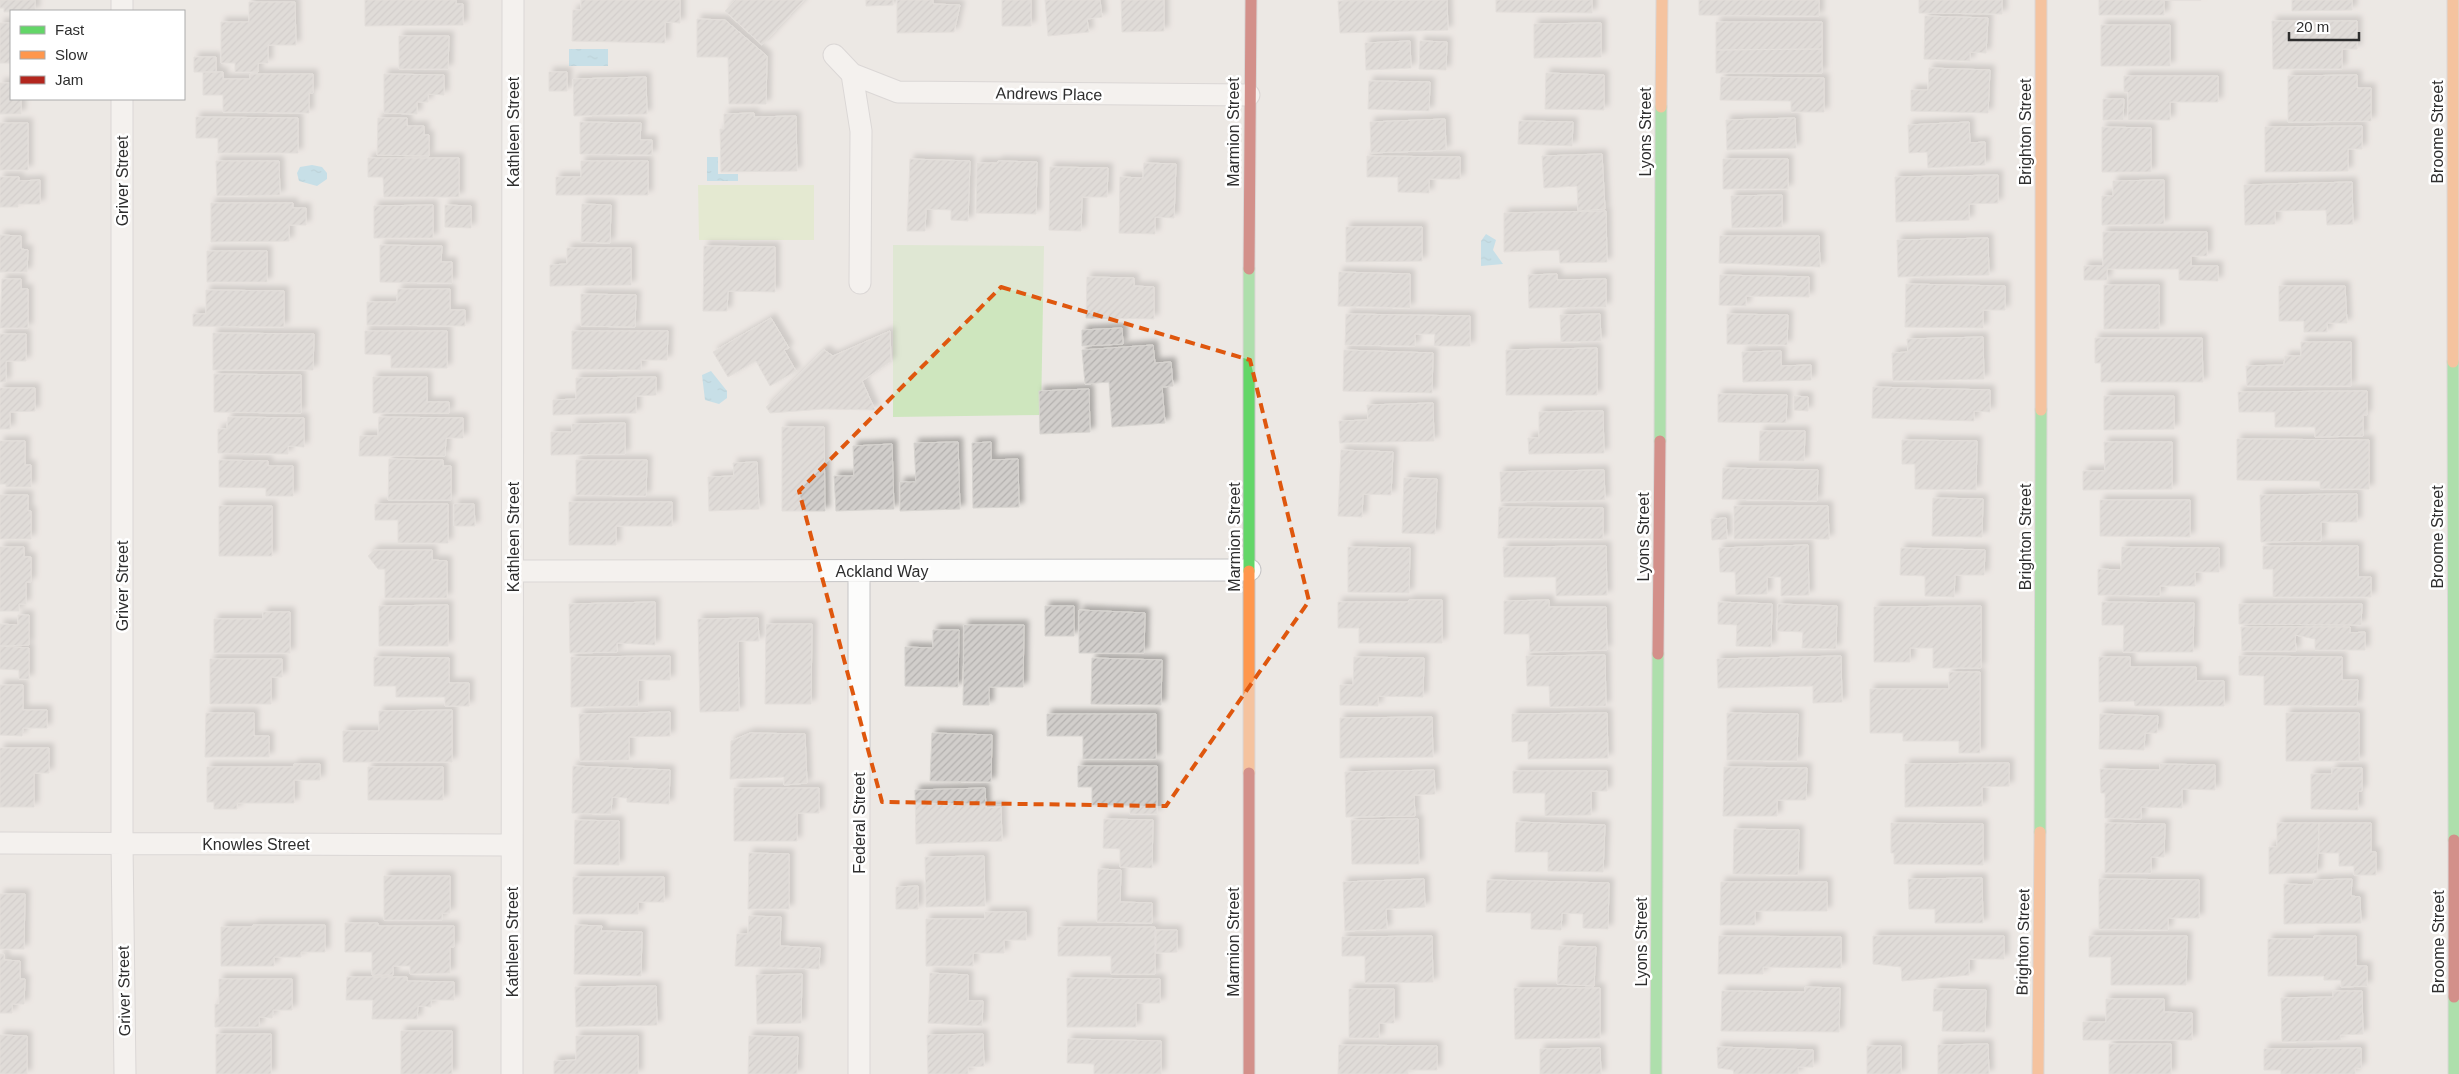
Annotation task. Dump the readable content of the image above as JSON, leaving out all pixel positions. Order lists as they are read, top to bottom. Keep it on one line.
{"streets":{"street":["Andrews Place","Kathleen Street","Marmion Street","Lyons Street","Brighton Street","Broome Street","Griver Street","Ackland Way","Federal Street","Knowles Street"]},"crossings":[["Andrews Place","Marmion Street"],["Kathleen Street","Ackland Way"],["Kathleen Street","Knowles Street"],["Marmion Street","Ackland Way"],["Griver Street","Knowles Street"],["Ackland Way","Federal Street"]],"legend":["Fast","Slow","Jam"],"scale_bar":"20 m"}
